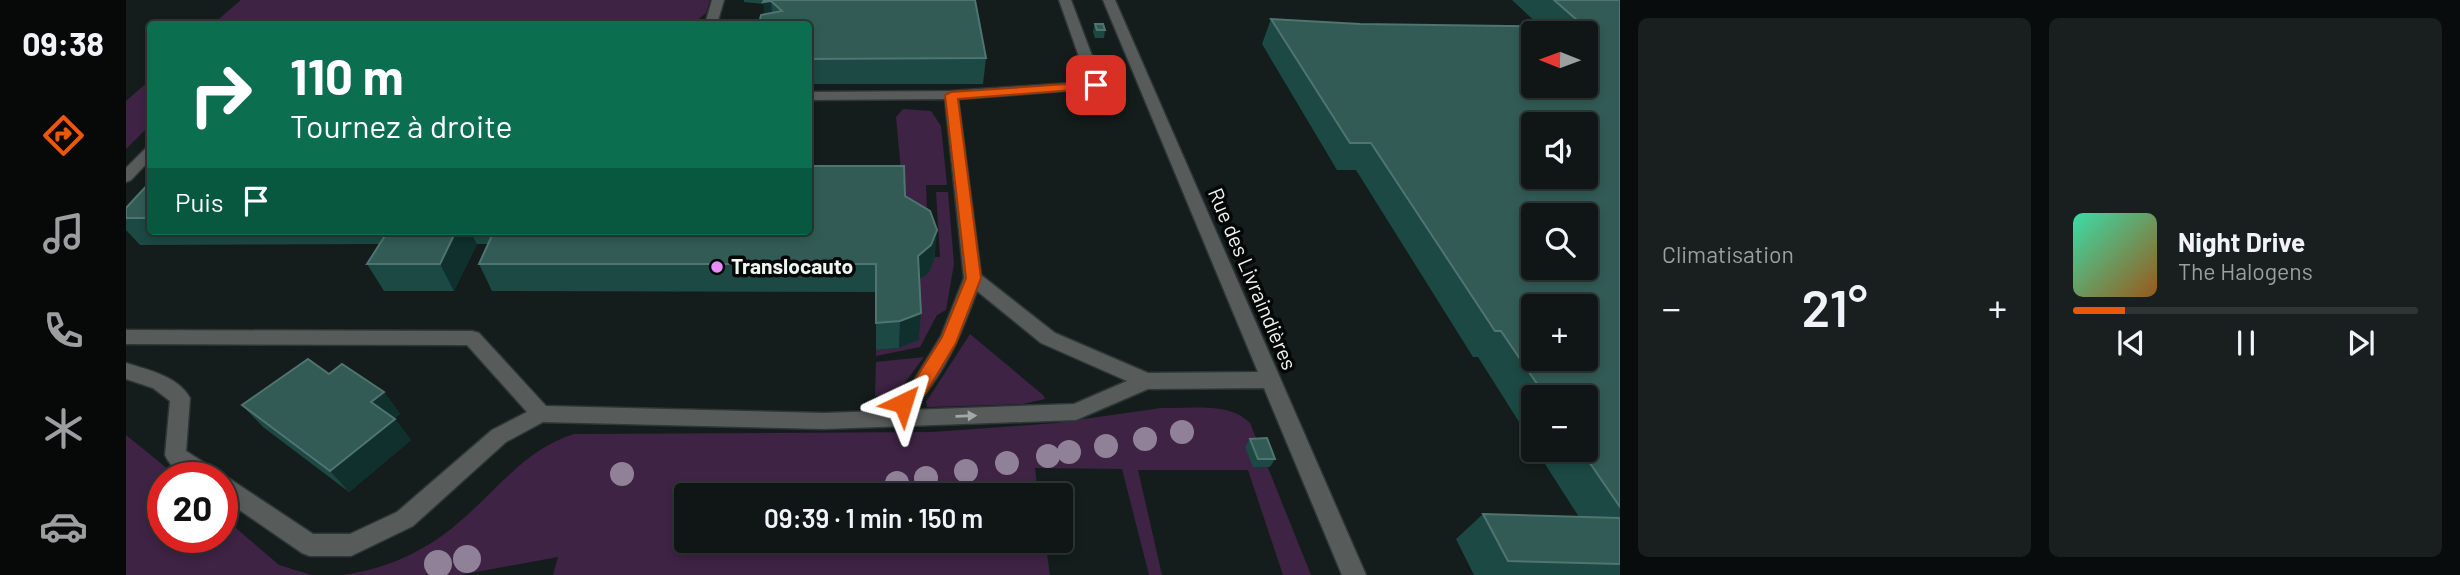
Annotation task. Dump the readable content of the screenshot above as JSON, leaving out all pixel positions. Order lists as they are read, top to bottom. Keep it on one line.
{"streets":{"street":["Rue des Livraindières"]},"places":["Translocauto"],"north":"left","page":{"tabs":"09:38","tile":"Climatisation","map_buttons":["+","−"],"turn":["110 m","Tournez à droite"],"then":"Puis","song":["Night Drive","The Halogens"],"heat":["−","21°","+"],"limit":"20","trip":"09:39 · 1 min · 150 m"}}
